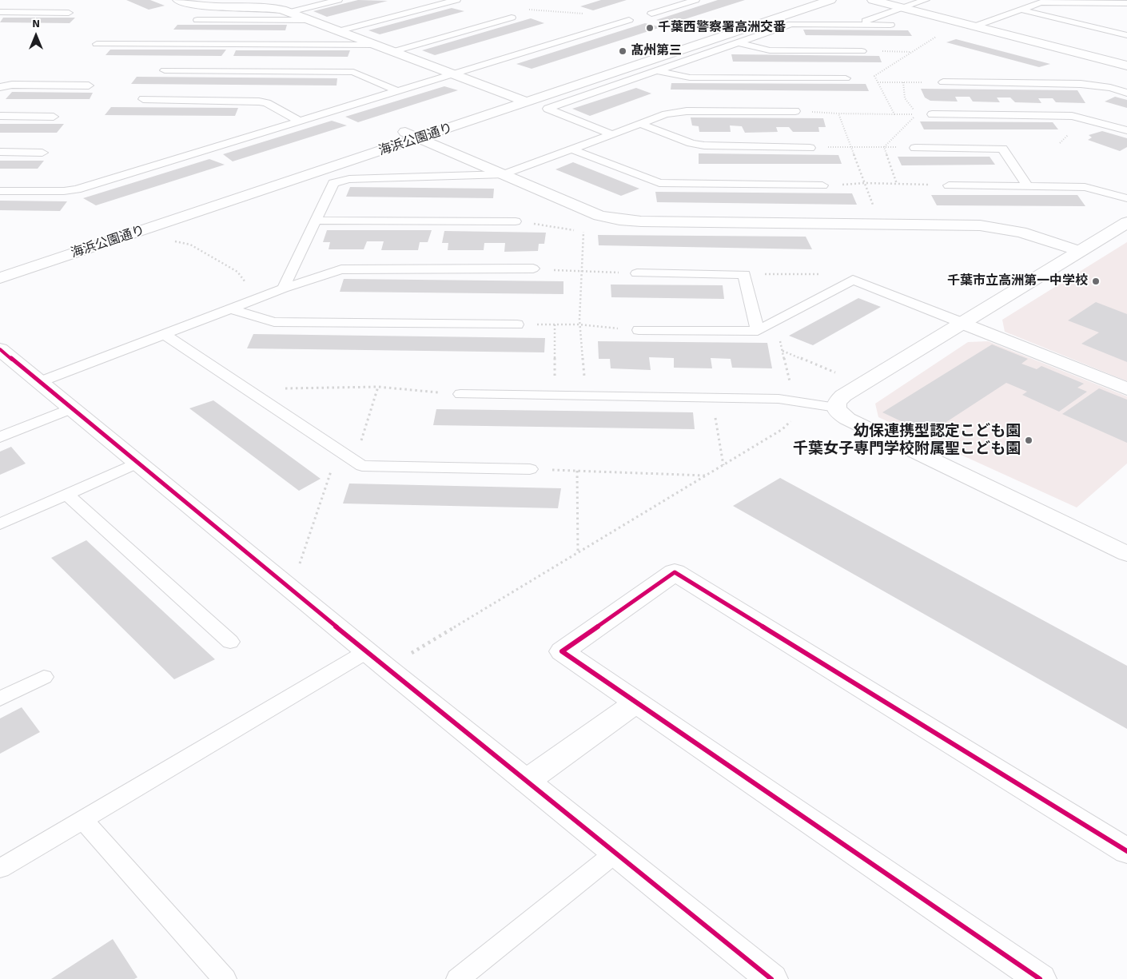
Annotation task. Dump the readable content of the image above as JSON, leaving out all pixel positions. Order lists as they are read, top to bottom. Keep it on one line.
{"streets":{"street":["海浜公園通り"]},"places":["千葉西警察署高洲交番","髙州第三","千葉市立高洲第一中学校","幼保連携型認定こども園 千葉女子専門学校附属聖こども園"],"north":"top"}
